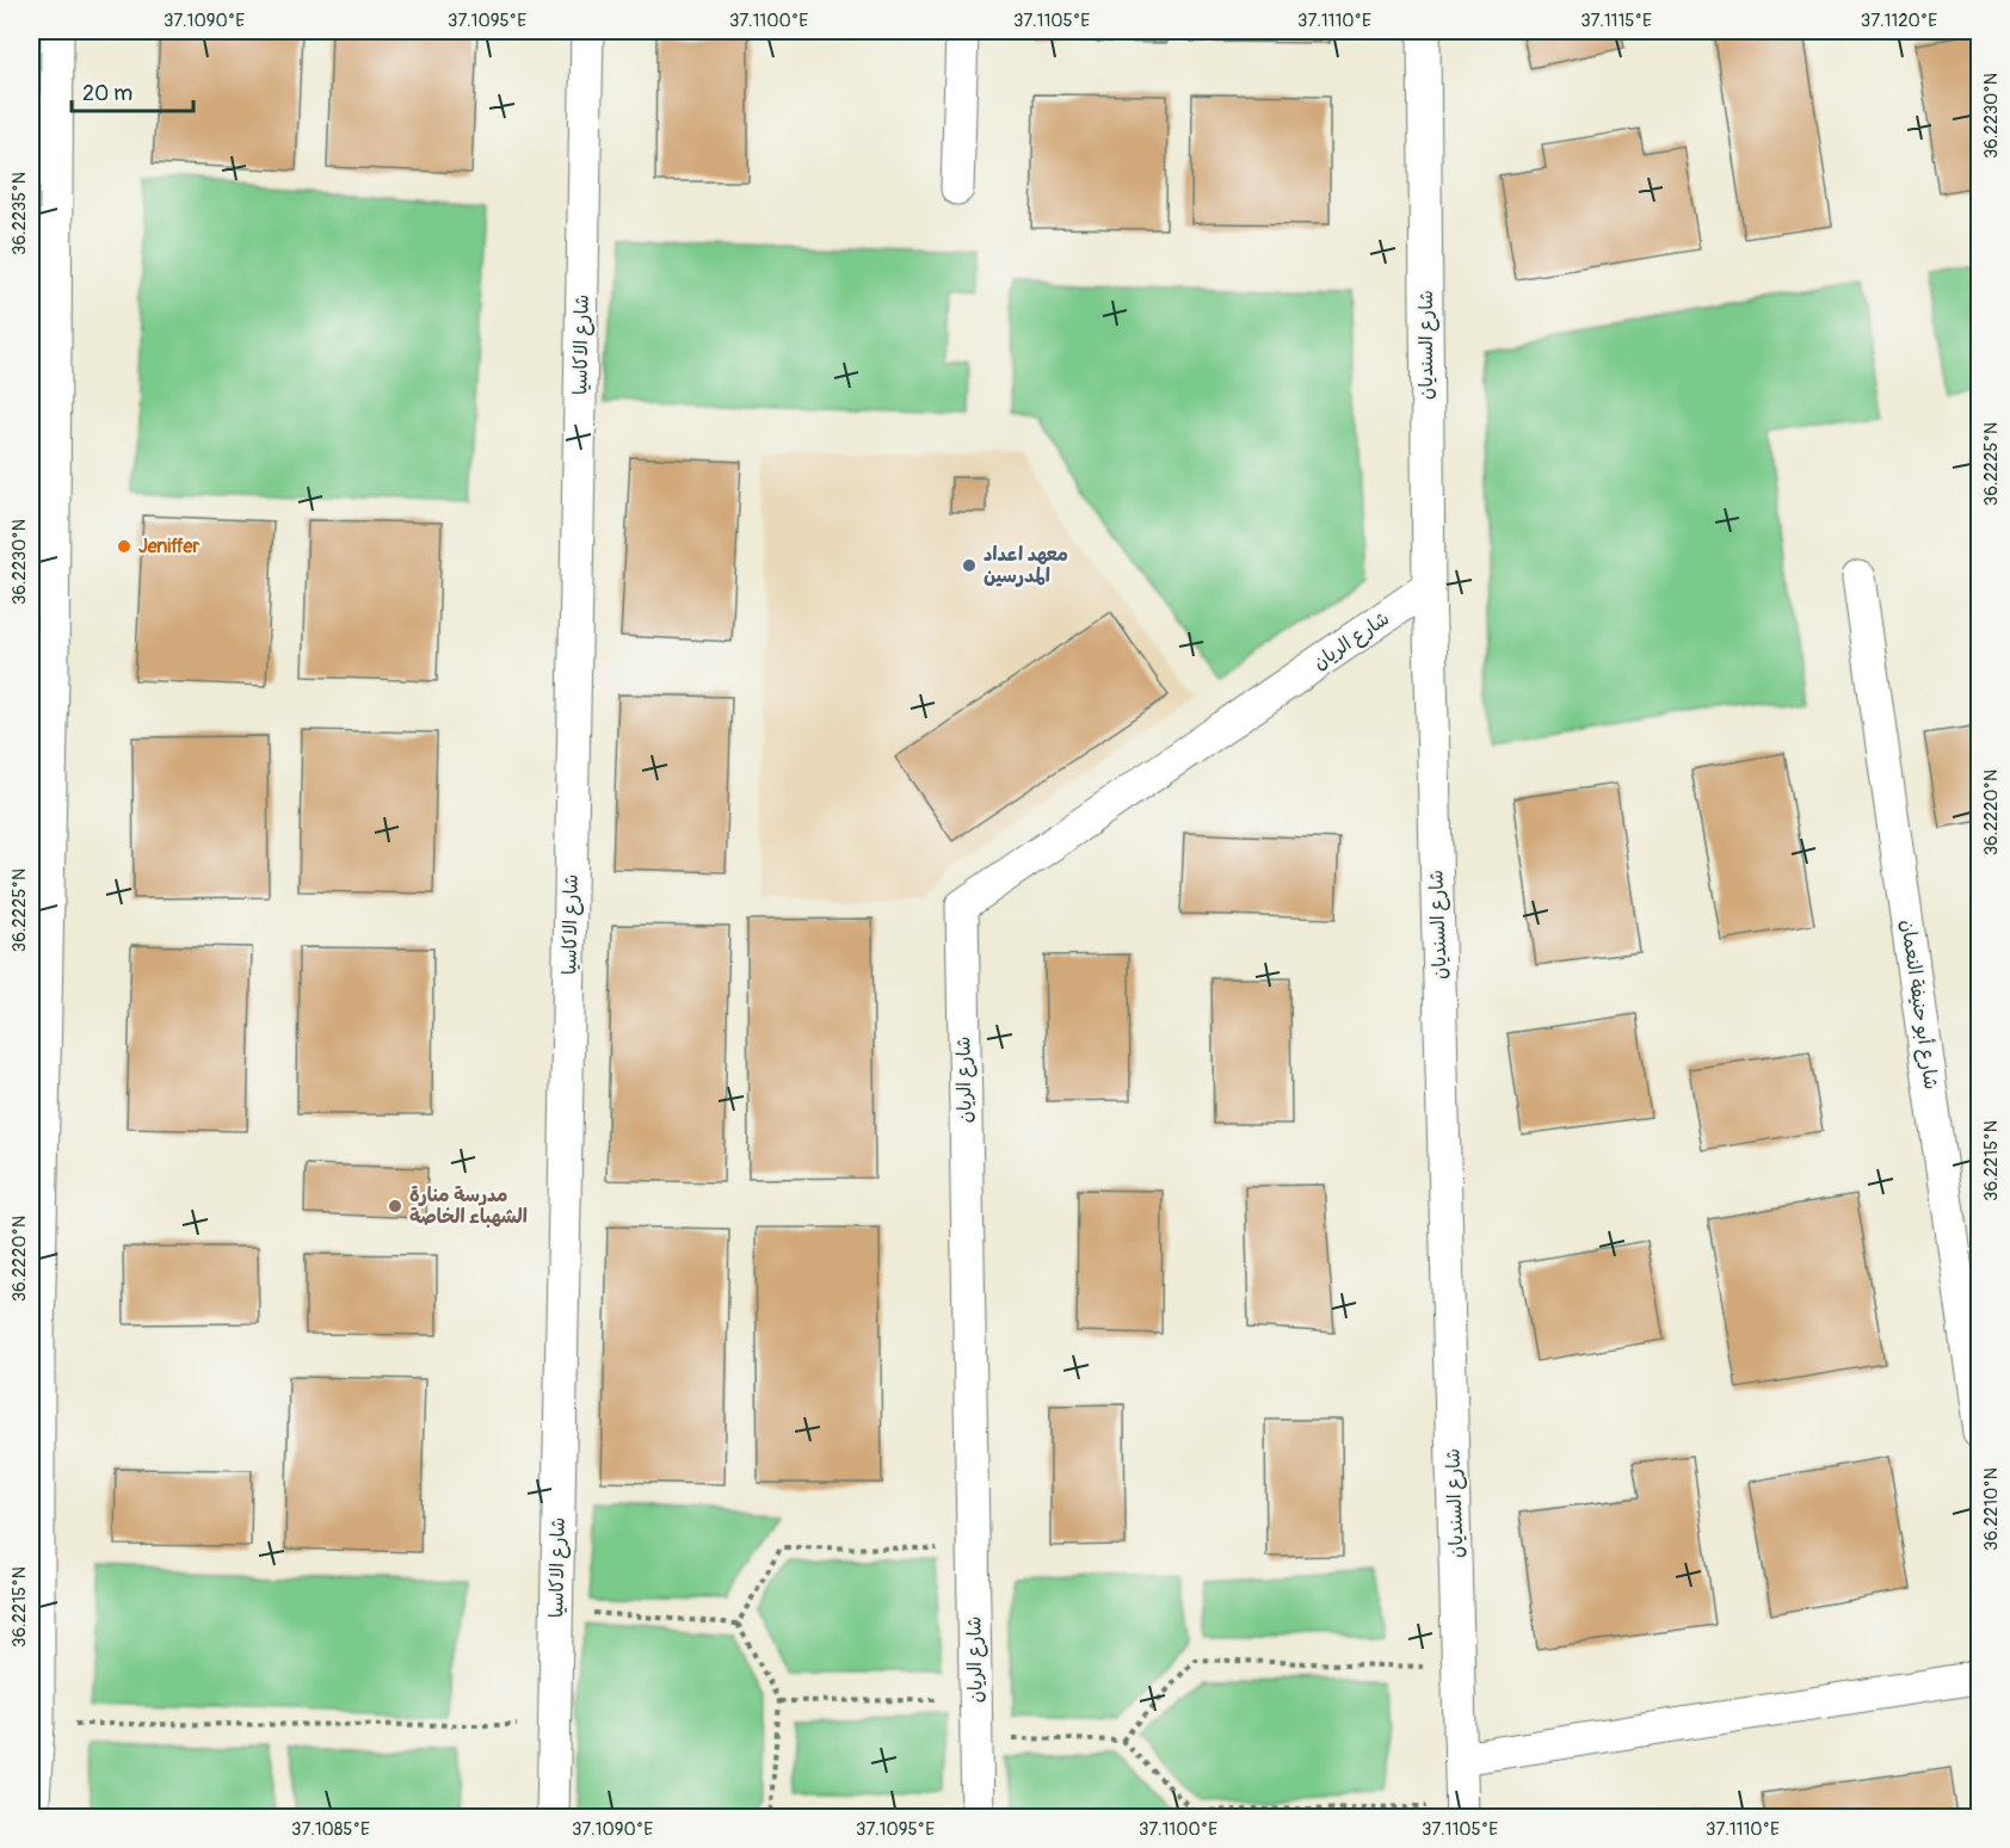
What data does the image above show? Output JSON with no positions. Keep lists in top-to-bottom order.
{
  "streets": {
    "street": [
      "شارع الاكاسيا",
      "شارع السنديان",
      "شارع الريان",
      "شارع أبو حنيفة النعمان"
    ]
  },
  "crossings": [
    ["شارع السنديان", "شارع الريان"]
  ],
  "places": ["Jeniffer", "معهد اعداد المدرسين", "مدرسة منارة الشهباء الخاصة"],
  "scale_bar": "20 m",
  "coordinates": [
    "37.1090°E",
    "37.1095°E",
    "37.1100°E",
    "37.1105°E",
    "37.1110°E",
    "37.1115°E",
    "37.1120°E",
    "36.2230°N",
    "36.2235°N",
    "36.2225°N",
    "36.2220°N",
    "36.2215°N",
    "36.2210°N",
    "37.1085°E"
  ]
}
